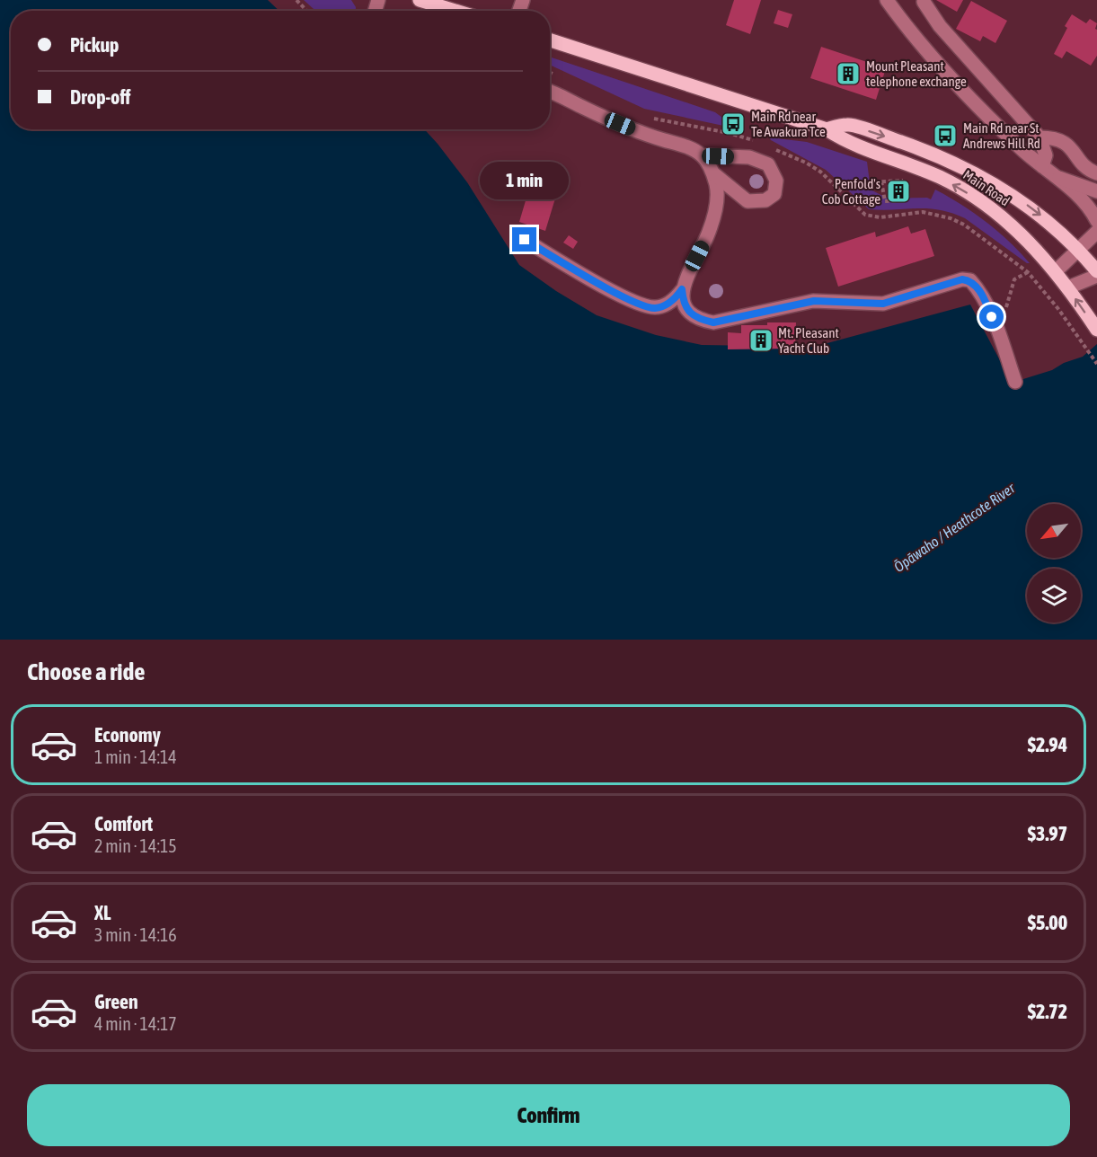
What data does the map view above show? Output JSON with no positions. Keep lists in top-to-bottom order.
{
  "streets": {
    "main road": ["Main Road"]
  },
  "water": ["Ōpāwaho / Heathcote River"],
  "places": {
    "building": ["Mount Pleasant telephone exchange", "Penfold's Cob Cottage", "Mt. Pleasant Yacht Club"],
    "bus stop": ["Main Rd near Te Awakura Tce", "Main Rd near St Andrews Hill Rd"]
  },
  "north": "bottom left",
  "page": {
    "banner": ["Pickup", "Drop-off"],
    "bubble": "1 min",
    "heading": "Choose a ride",
    "list": [
      {
        "name": "Economy",
        "note": "1 min · 14:14",
        "value": "$2.94"
      },
      {
        "name": "Comfort",
        "note": "2 min · 14:15",
        "value": "$3.97"
      },
      {
        "name": "XL",
        "note": "3 min · 14:16",
        "value": "$5.00"
      },
      {
        "name": "Green",
        "note": "4 min · 14:17",
        "value": "$2.72"
      }
    ],
    "buttons": "Confirm"
  }
}
